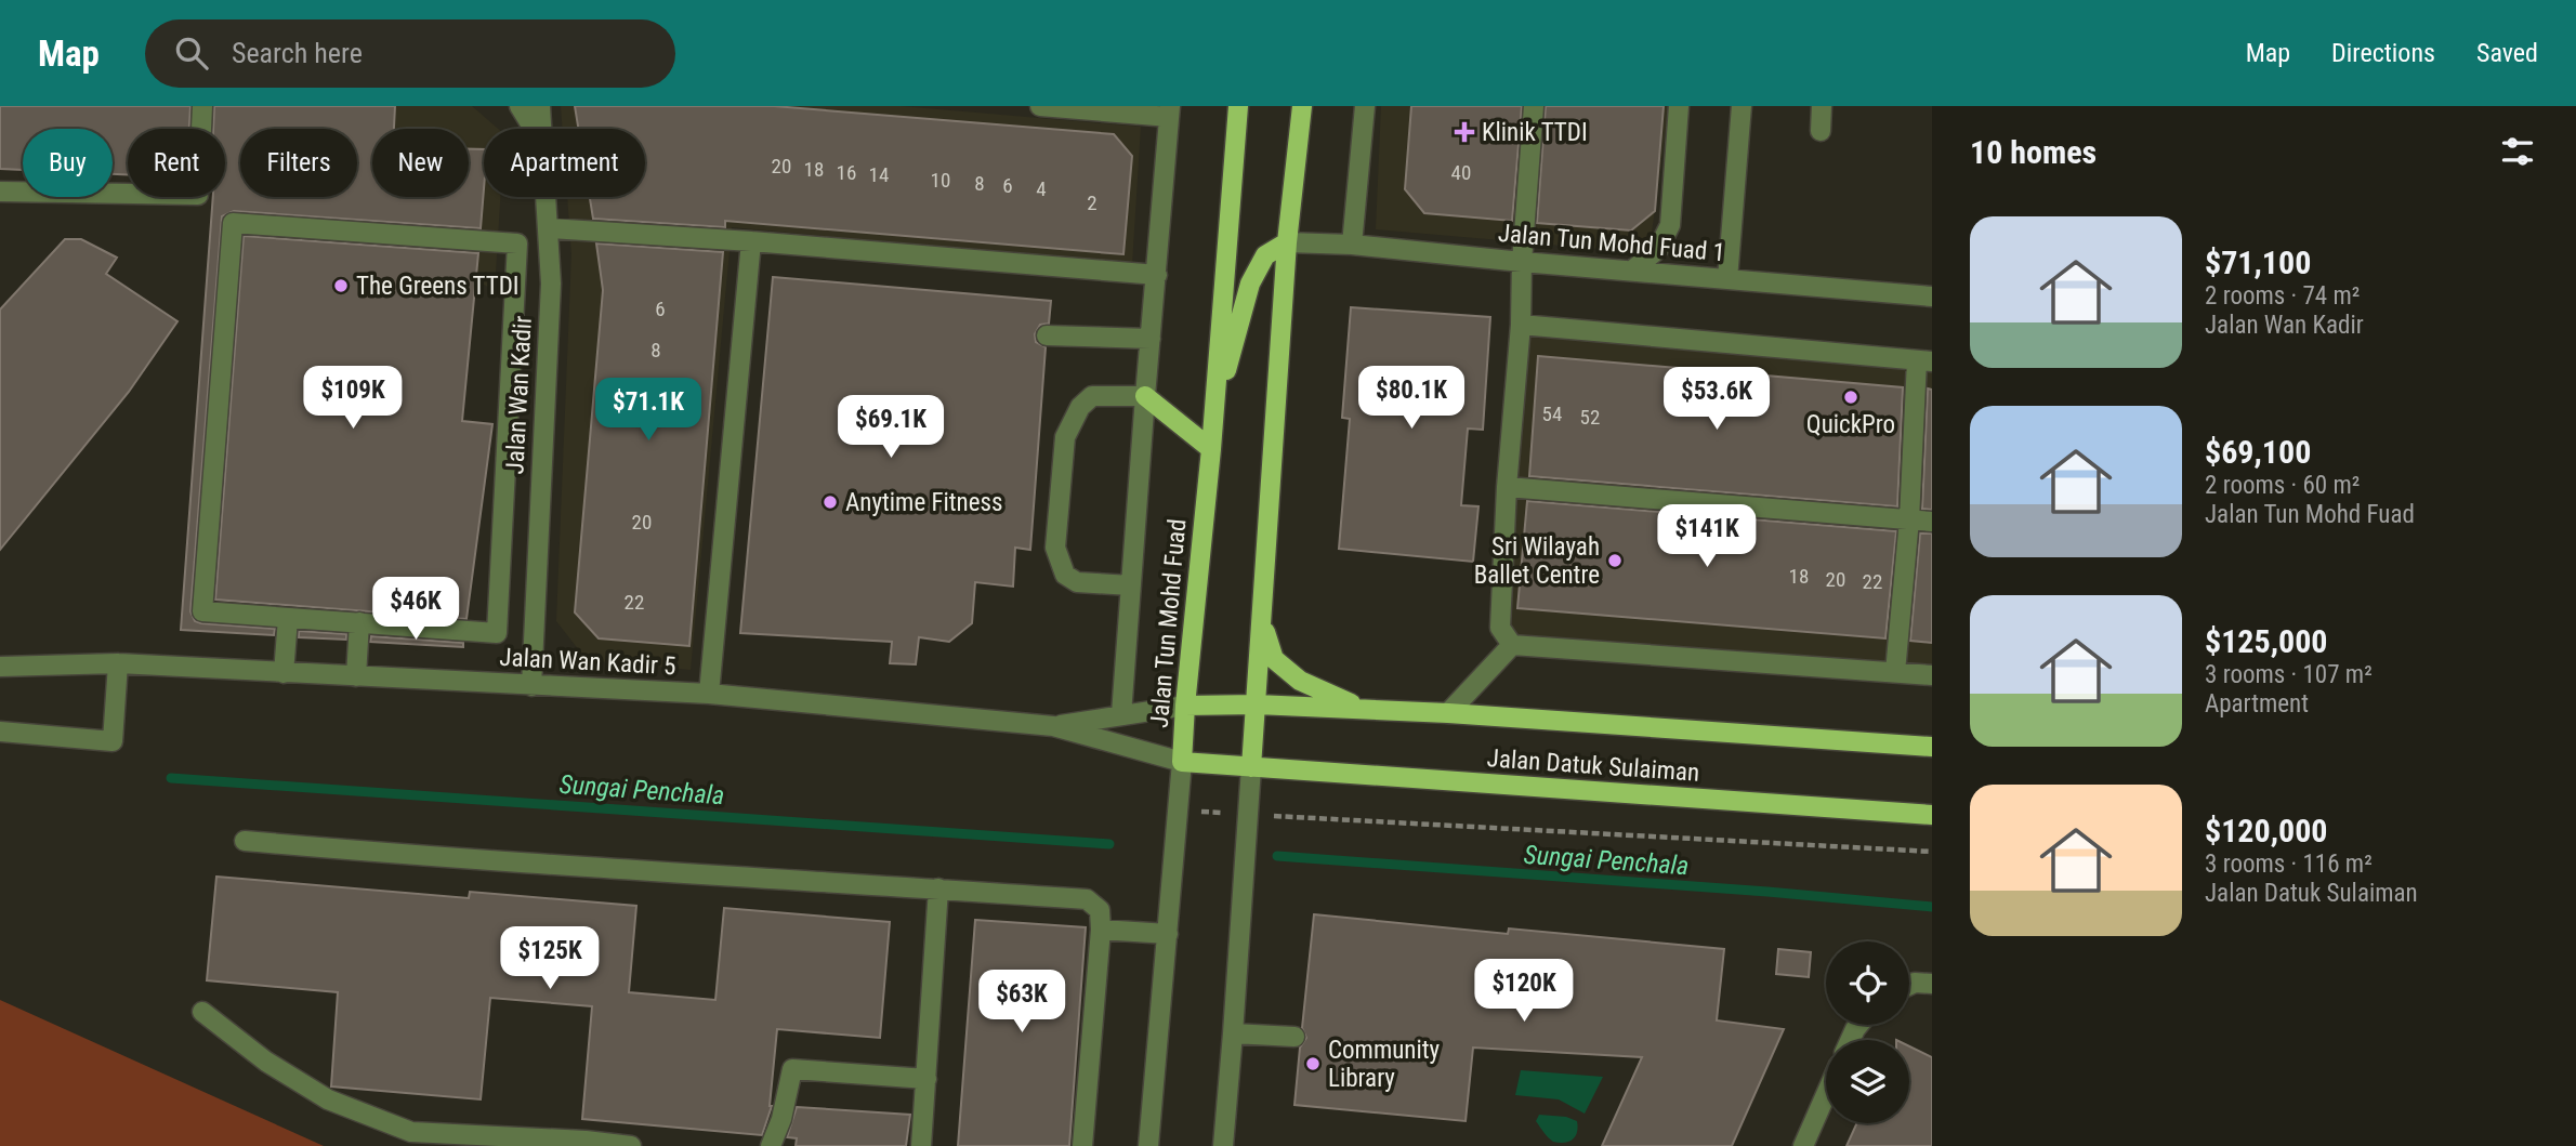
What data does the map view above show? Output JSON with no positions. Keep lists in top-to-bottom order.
{
  "streets": {
    "main road": ["Jalan Tun Mohd Fuad", "Jalan Datuk Sulaiman"],
    "street": ["Jalan Tun Mohd Fuad 1", "Jalan Wan Kadir", "Jalan Wan Kadir 5"]
  },
  "crossings": [
    ["Jalan Wan Kadir", "Jalan Wan Kadir 5"],
    ["Jalan Tun Mohd Fuad", "Jalan Wan Kadir 5"],
    ["Jalan Tun Mohd Fuad", "Jalan Datuk Sulaiman"],
    ["Jalan Wan Kadir 5", "Jalan Datuk Sulaiman"]
  ],
  "water": ["Sungai Penchala"],
  "places": {
    "health": ["Klinik TTDI"],
    "other": [
      "The Greens TTDI",
      "QuickPro",
      "Anytime Fitness",
      "Sri Wilayah Ballet Centre",
      "Community Library"
    ]
  },
  "house_numbers": [
    "20",
    "18",
    "16",
    "40",
    "14",
    "10",
    "8",
    "6",
    "4",
    "2",
    "6",
    "8",
    "54",
    "52",
    "20",
    "18",
    "20",
    "22",
    "22"
  ],
  "page": {
    "header": "Map",
    "search": "Search here",
    "nav": ["Map", "Directions", "Saved"],
    "heading": "10 homes",
    "chip": [
      "Buy",
      "Rent",
      "Filters",
      "New",
      "Apartment"
    ],
    "list": [
      {
        "name": "$71,100",
        "note": "2 rooms · 74 m² · Jalan Wan Kadir"
      },
      {
        "name": "$69,100",
        "note": "2 rooms · 60 m² · Jalan Tun Mohd Fuad"
      },
      {
        "name": "$125,000",
        "note": "3 rooms · 107 m² · Apartment"
      },
      {
        "name": "$120,000",
        "note": "3 rooms · 116 m² · Jalan Datuk Sulaiman"
      }
    ],
    "price": [
      "$109K",
      "$80.1K",
      "$53.6K",
      "$71.1K",
      "$69.1K",
      "$141K",
      "$46K",
      "$125K",
      "$120K",
      "$63K"
    ]
  }
}
